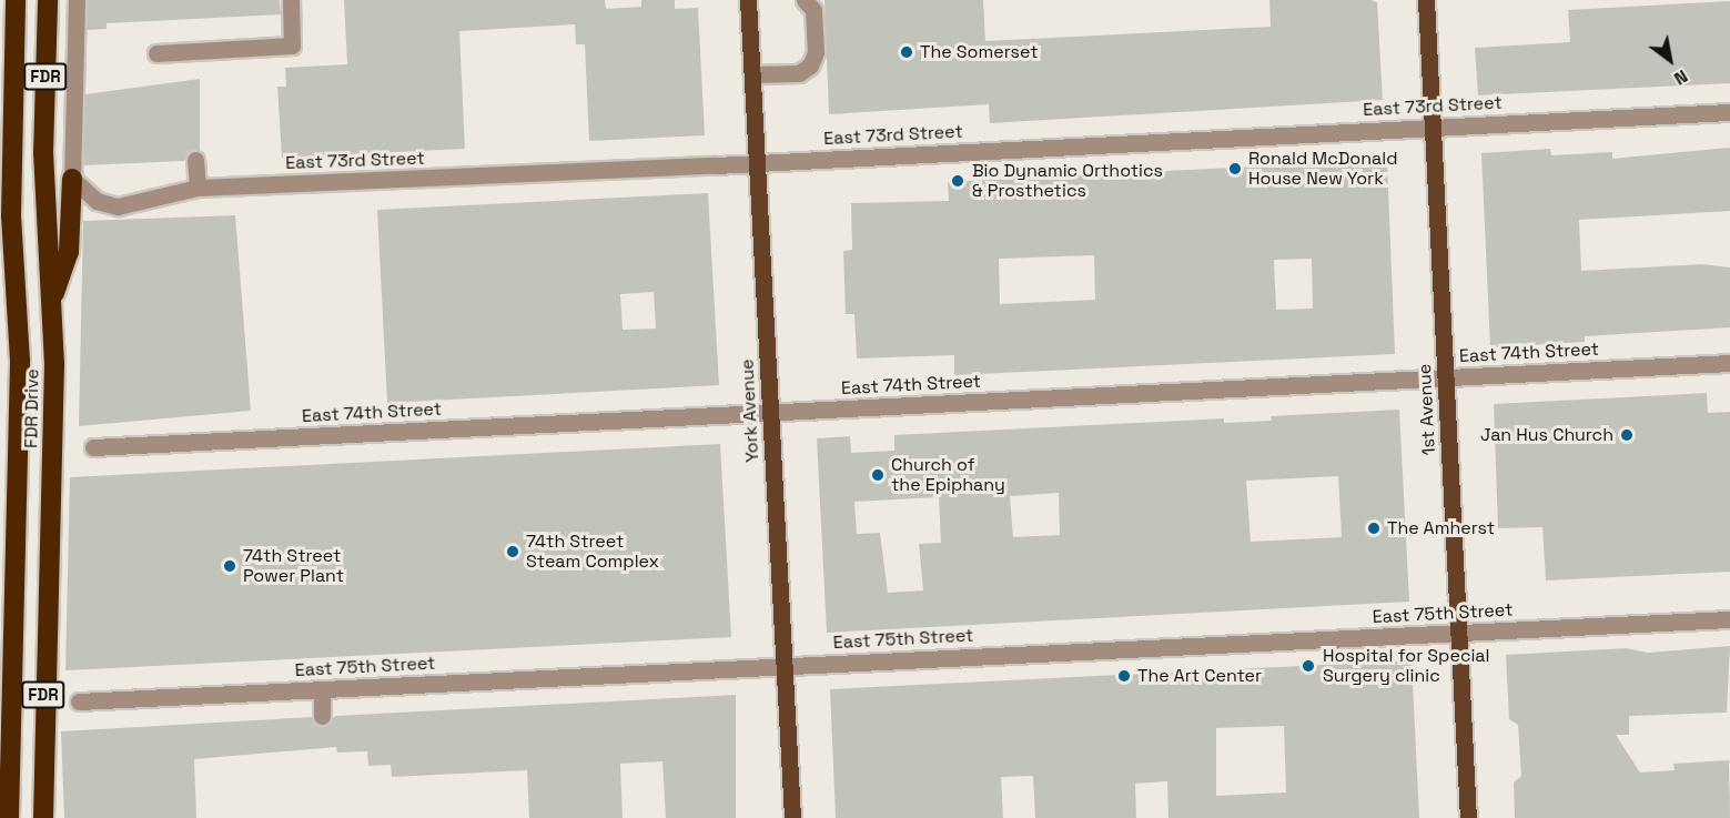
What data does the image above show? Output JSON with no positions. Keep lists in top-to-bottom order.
{
  "streets": {
    "highway": ["FDR", "FDR Drive"],
    "main road": ["1st Avenue", "York Avenue"],
    "street": ["East 73rd Street", "East 74th Street", "East 75th Street"]
  },
  "crossings": [
    ["East 73rd Street", "1st Avenue"],
    ["East 73rd Street", "York Avenue"],
    ["East 74th Street", "1st Avenue"],
    ["East 74th Street", "York Avenue"],
    ["1st Avenue", "East 75th Street"],
    ["York Avenue", "East 75th Street"]
  ],
  "places": [
    "The Somerset",
    "Ronald McDonald House New York",
    "Bio Dynamic Orthotics & Prosthetics",
    "Jan Hus Church",
    "Church of the Epiphany",
    "The Amherst",
    "74th Street Steam Complex",
    "74th Street Power Plant",
    "Hospital for Special Surgery clinic",
    "The Art Center"
  ],
  "north": "bottom right"
}
